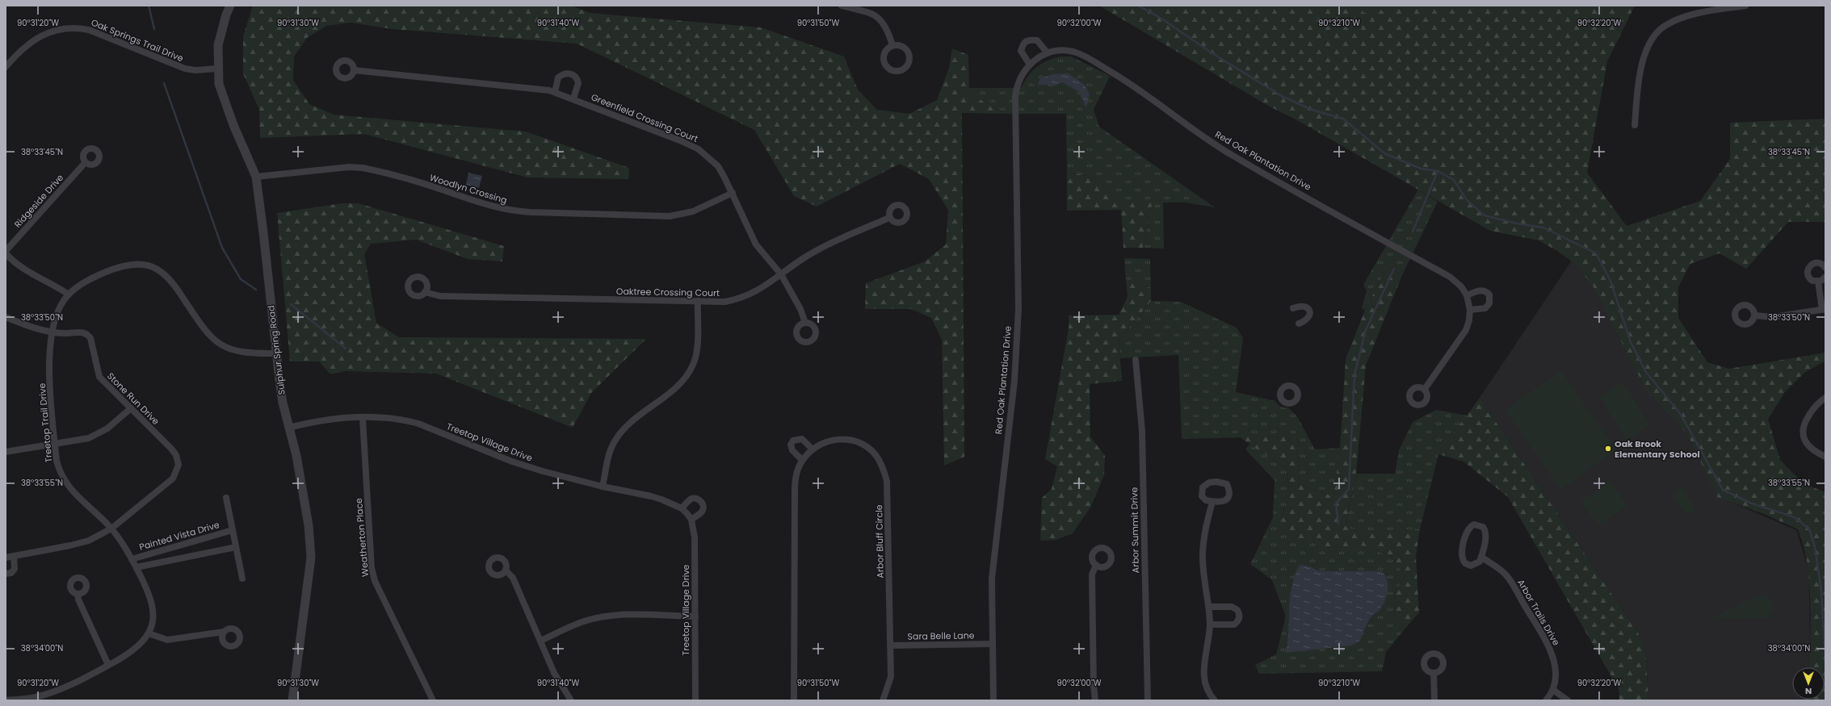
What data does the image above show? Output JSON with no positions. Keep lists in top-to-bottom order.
{
  "streets": {
    "street": [
      "Oak Springs Trail Drive",
      "Greenfield Crossing Court",
      "Red Oak Plantation Drive",
      "Woodlyn Crossing",
      "Ridgeside Drive",
      "Oaktree Crossing Court",
      "Sulphur Spring Road",
      "Stone Run Drive",
      "Treetop Trail Drive",
      "Treetop Village Drive",
      "Arbor Summit Drive",
      "Painted Vista Drive",
      "Weatherton Place",
      "Arbor Bluff Circle",
      "Arbor Trails Drive",
      "Sara Belle Lane"
    ]
  },
  "crossings": [
    ["Oak Springs Trail Drive", "Sulphur Spring Road"],
    ["Greenfield Crossing Court", "Woodlyn Crossing"],
    ["Greenfield Crossing Court", "Oaktree Crossing Court"],
    ["Red Oak Plantation Drive", "Sara Belle Lane"],
    ["Woodlyn Crossing", "Sulphur Spring Road"],
    ["Sulphur Spring Road", "Treetop Trail Drive"],
    ["Sulphur Spring Road", "Treetop Village Drive"],
    ["Stone Run Drive", "Treetop Trail Drive"],
    ["Treetop Trail Drive", "Painted Vista Drive"],
    ["Treetop Village Drive", "Weatherton Place"],
    ["Arbor Bluff Circle", "Sara Belle Lane"]
  ],
  "places": ["Oak Brook Elementary School"],
  "north": "bottom",
  "coordinates": [
    "90°31'20\"W",
    "90°31'30\"W",
    "90°31'40\"W",
    "90°31'50\"W",
    "90°32'00\"W",
    "90°32'10\"W",
    "90°32'20\"W",
    "38°33'45\"N",
    "38°33'50\"N",
    "38°33'55\"N",
    "38°34'00\"N"
  ]
}
